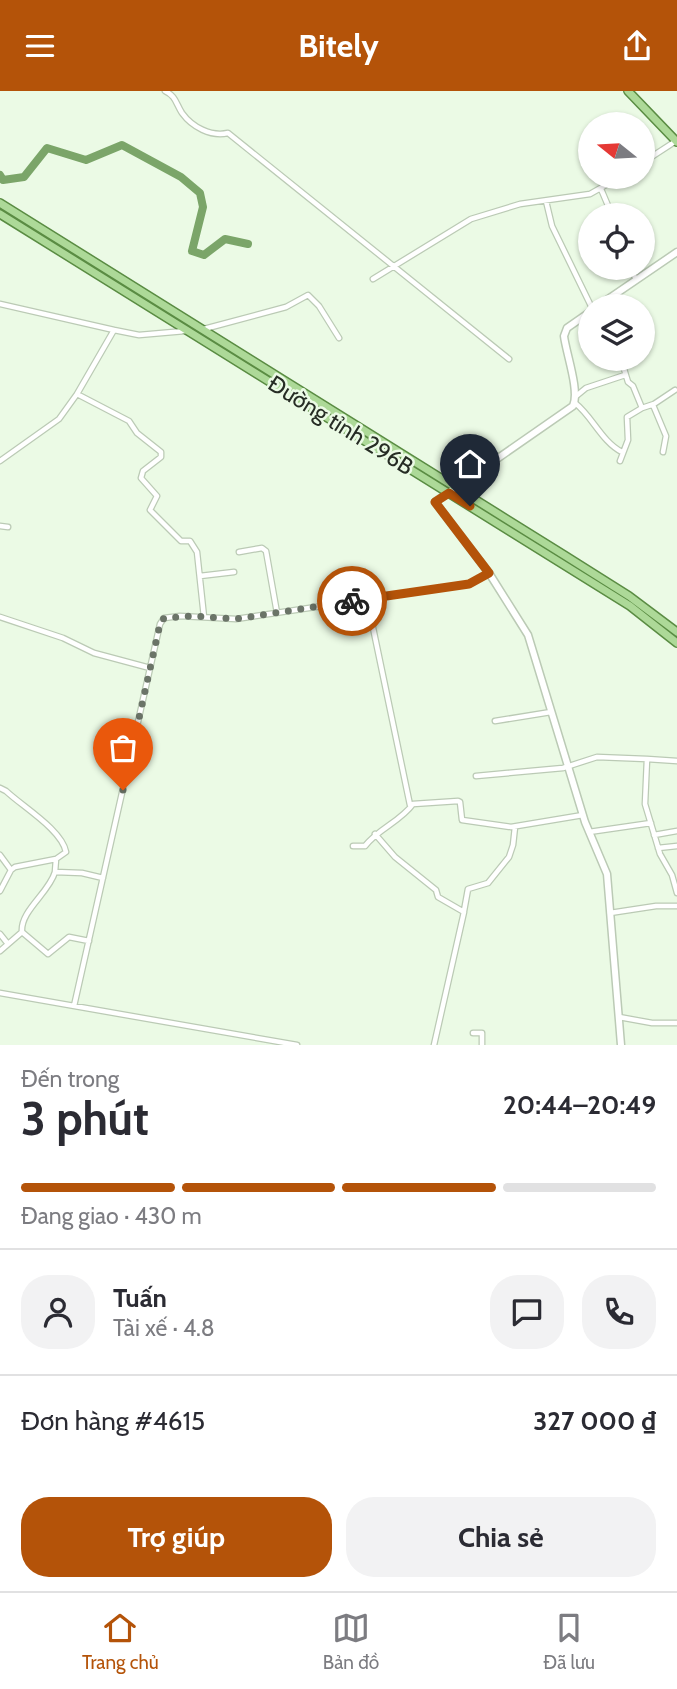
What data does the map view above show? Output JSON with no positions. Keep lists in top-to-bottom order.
{
  "streets": {
    "main road": ["Đường tỉnh 296B"]
  },
  "north": "left",
  "page": {
    "header": "Bitely",
    "heading": ["3 phút", "Đến trong", "20:44–20:49"],
    "panel": [
      "Tuấn",
      "Tài xế · 4.8",
      "Đơn hàng #4615",
      "327 000 ₫"
    ],
    "bar": "Đang giao · 430 m",
    "buttons": ["Trợ giúp", "Chia sẻ"],
    "tabs": ["Trang chủ", "Bản đồ", "Đã lưu"]
  }
}
